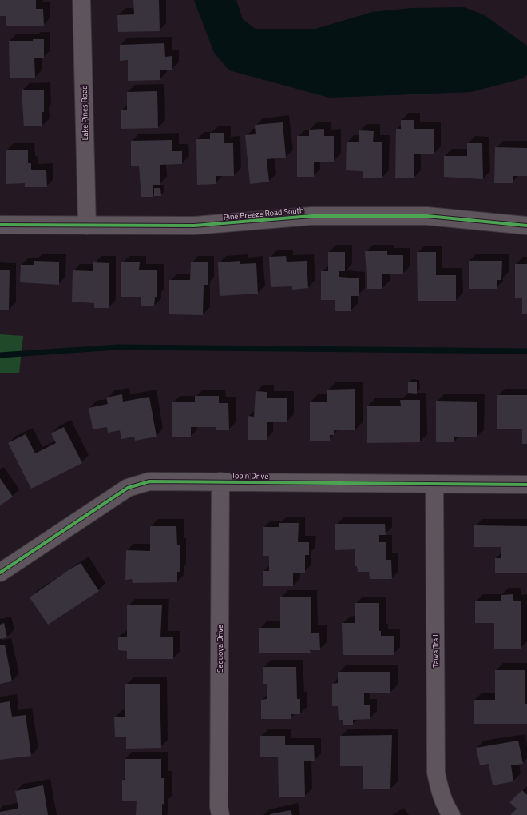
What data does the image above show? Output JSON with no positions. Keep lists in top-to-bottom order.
{
  "streets": {
    "street": [
      "Lake Pines Road",
      "Pine Breeze Road South",
      "Tobin Drive",
      "Sequoya Drive",
      "Tawa Trail"
    ]
  },
  "crossings": [
    ["Lake Pines Road", "Pine Breeze Road South"],
    ["Tobin Drive", "Sequoya Drive"],
    ["Tobin Drive", "Tawa Trail"]
  ]
}
